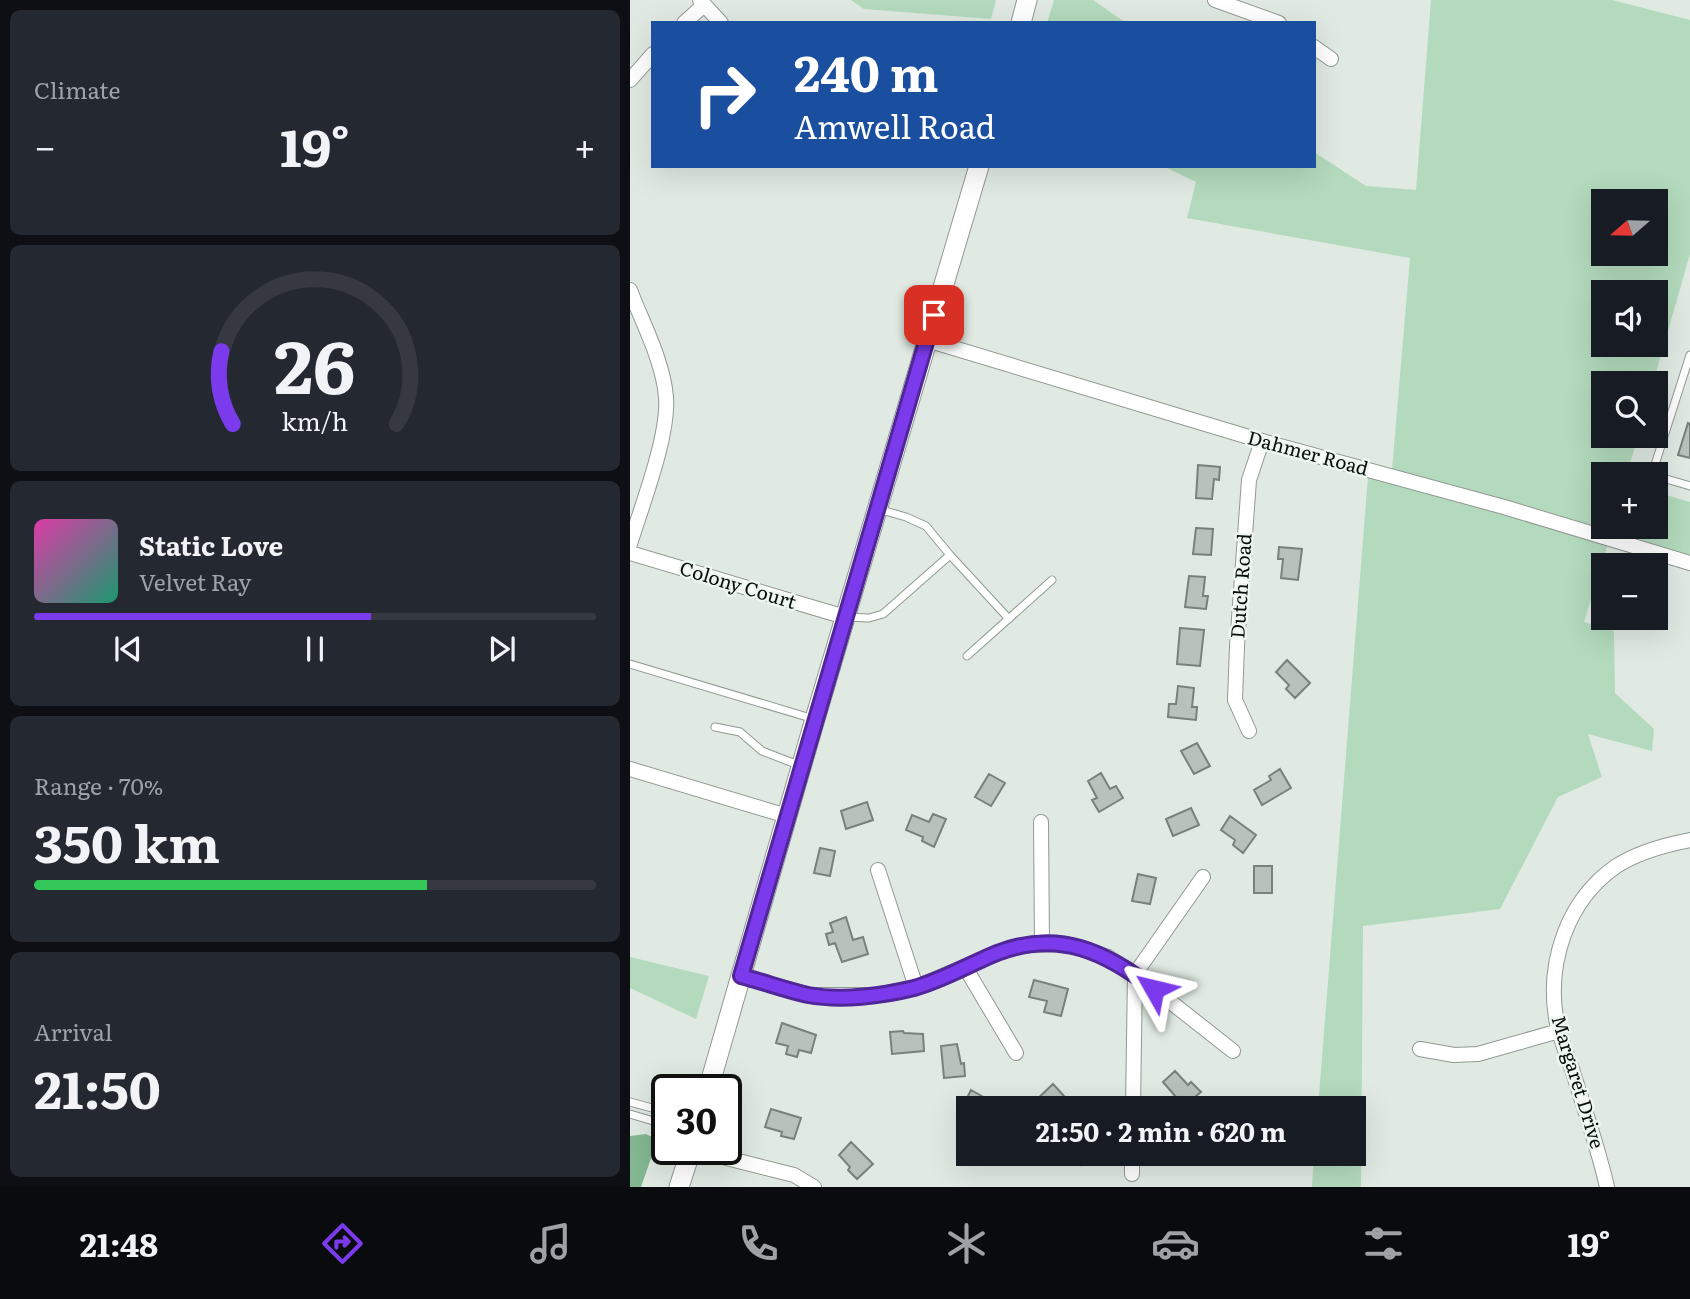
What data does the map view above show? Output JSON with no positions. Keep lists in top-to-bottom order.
{
  "streets": {
    "street": [
      "Dahmer Road",
      "Colony Court",
      "Dutch Road",
      "Margaret Drive"
    ]
  },
  "crossings": [
    ["Dahmer Road", "Dutch Road"]
  ],
  "north": "left",
  "page": {
    "tile": [
      "Climate",
      ["Range · 70%", "350 km"],
      ["Arrival", "21:50"]
    ],
    "turn": ["240 m", "Amwell Road"],
    "heat": ["−", "19°", "+"],
    "map_buttons": ["+", "−"],
    "song": ["Static Love", "Velvet Ray"],
    "limit": "30",
    "trip": "21:50 · 2 min · 620 m",
    "tabs": ["21:48", "19°"],
    "gauge": ["26", "km/h"]
  }
}
